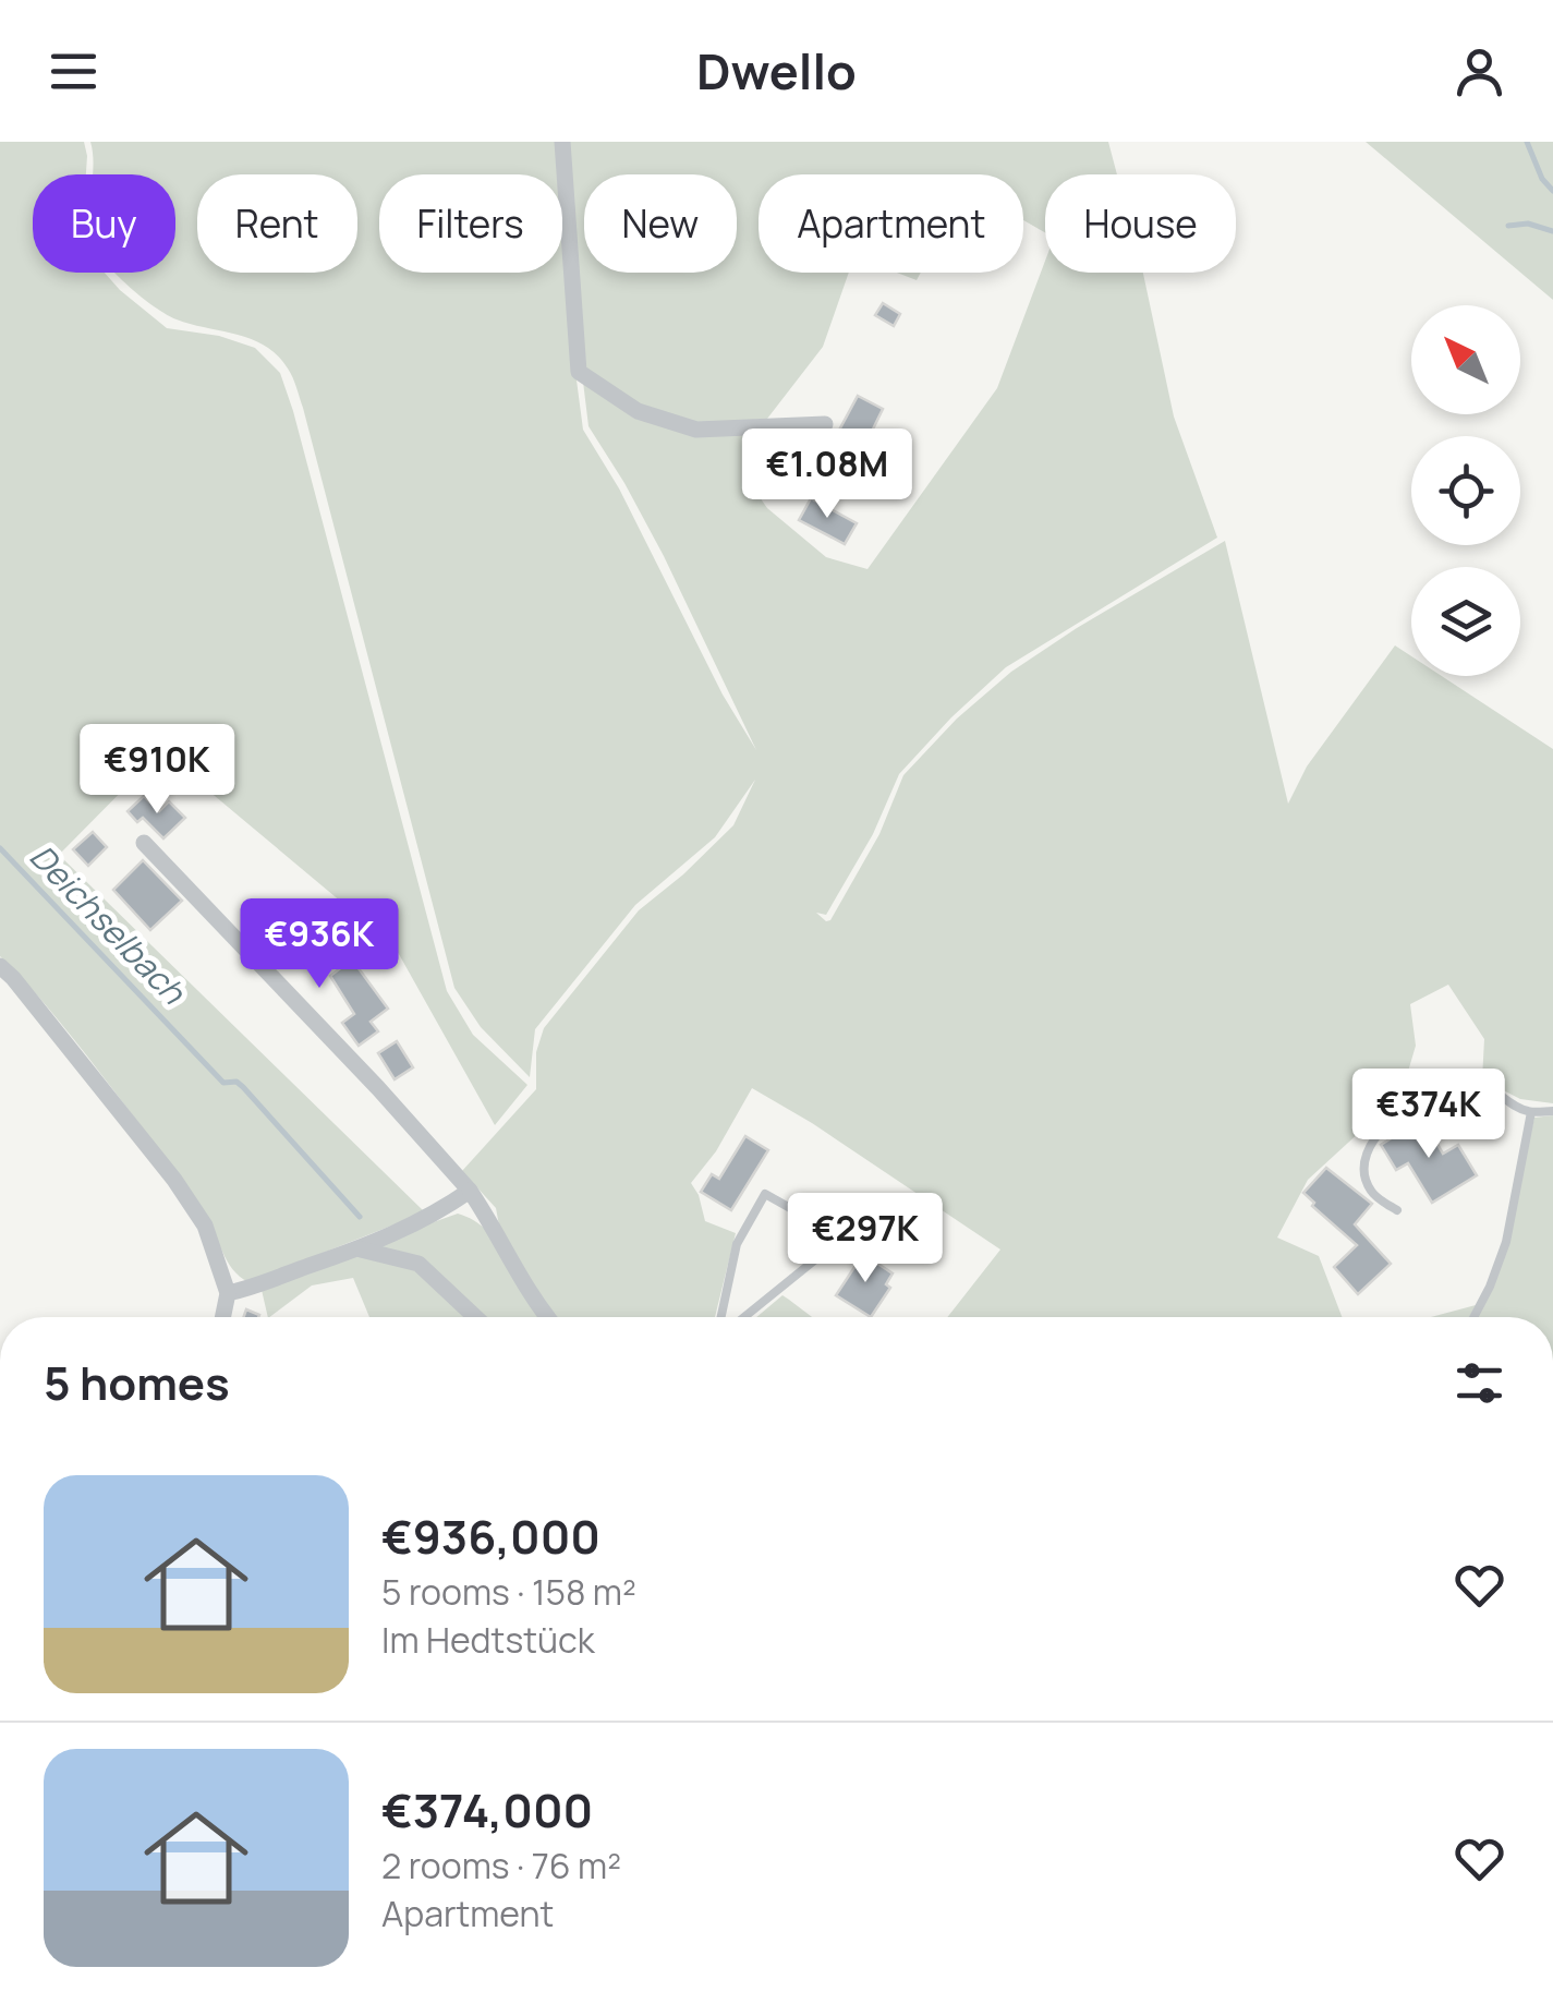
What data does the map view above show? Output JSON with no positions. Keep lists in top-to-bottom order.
{
  "water": ["Deichselbach"],
  "north": "top left",
  "page": {
    "header": "Dwello",
    "chip": [
      "Buy",
      "Rent",
      "Filters",
      "New",
      "Apartment",
      "House"
    ],
    "price": [
      "€1.08M",
      "€910K",
      "€936K",
      "€374K",
      "€297K"
    ],
    "heading": "5 homes",
    "list": [
      {
        "name": "€936,000",
        "note": "5 rooms · 158 m² · Im Hedtstück"
      },
      {
        "name": "€374,000",
        "note": "2 rooms · 76 m² · Apartment"
      }
    ]
  }
}
